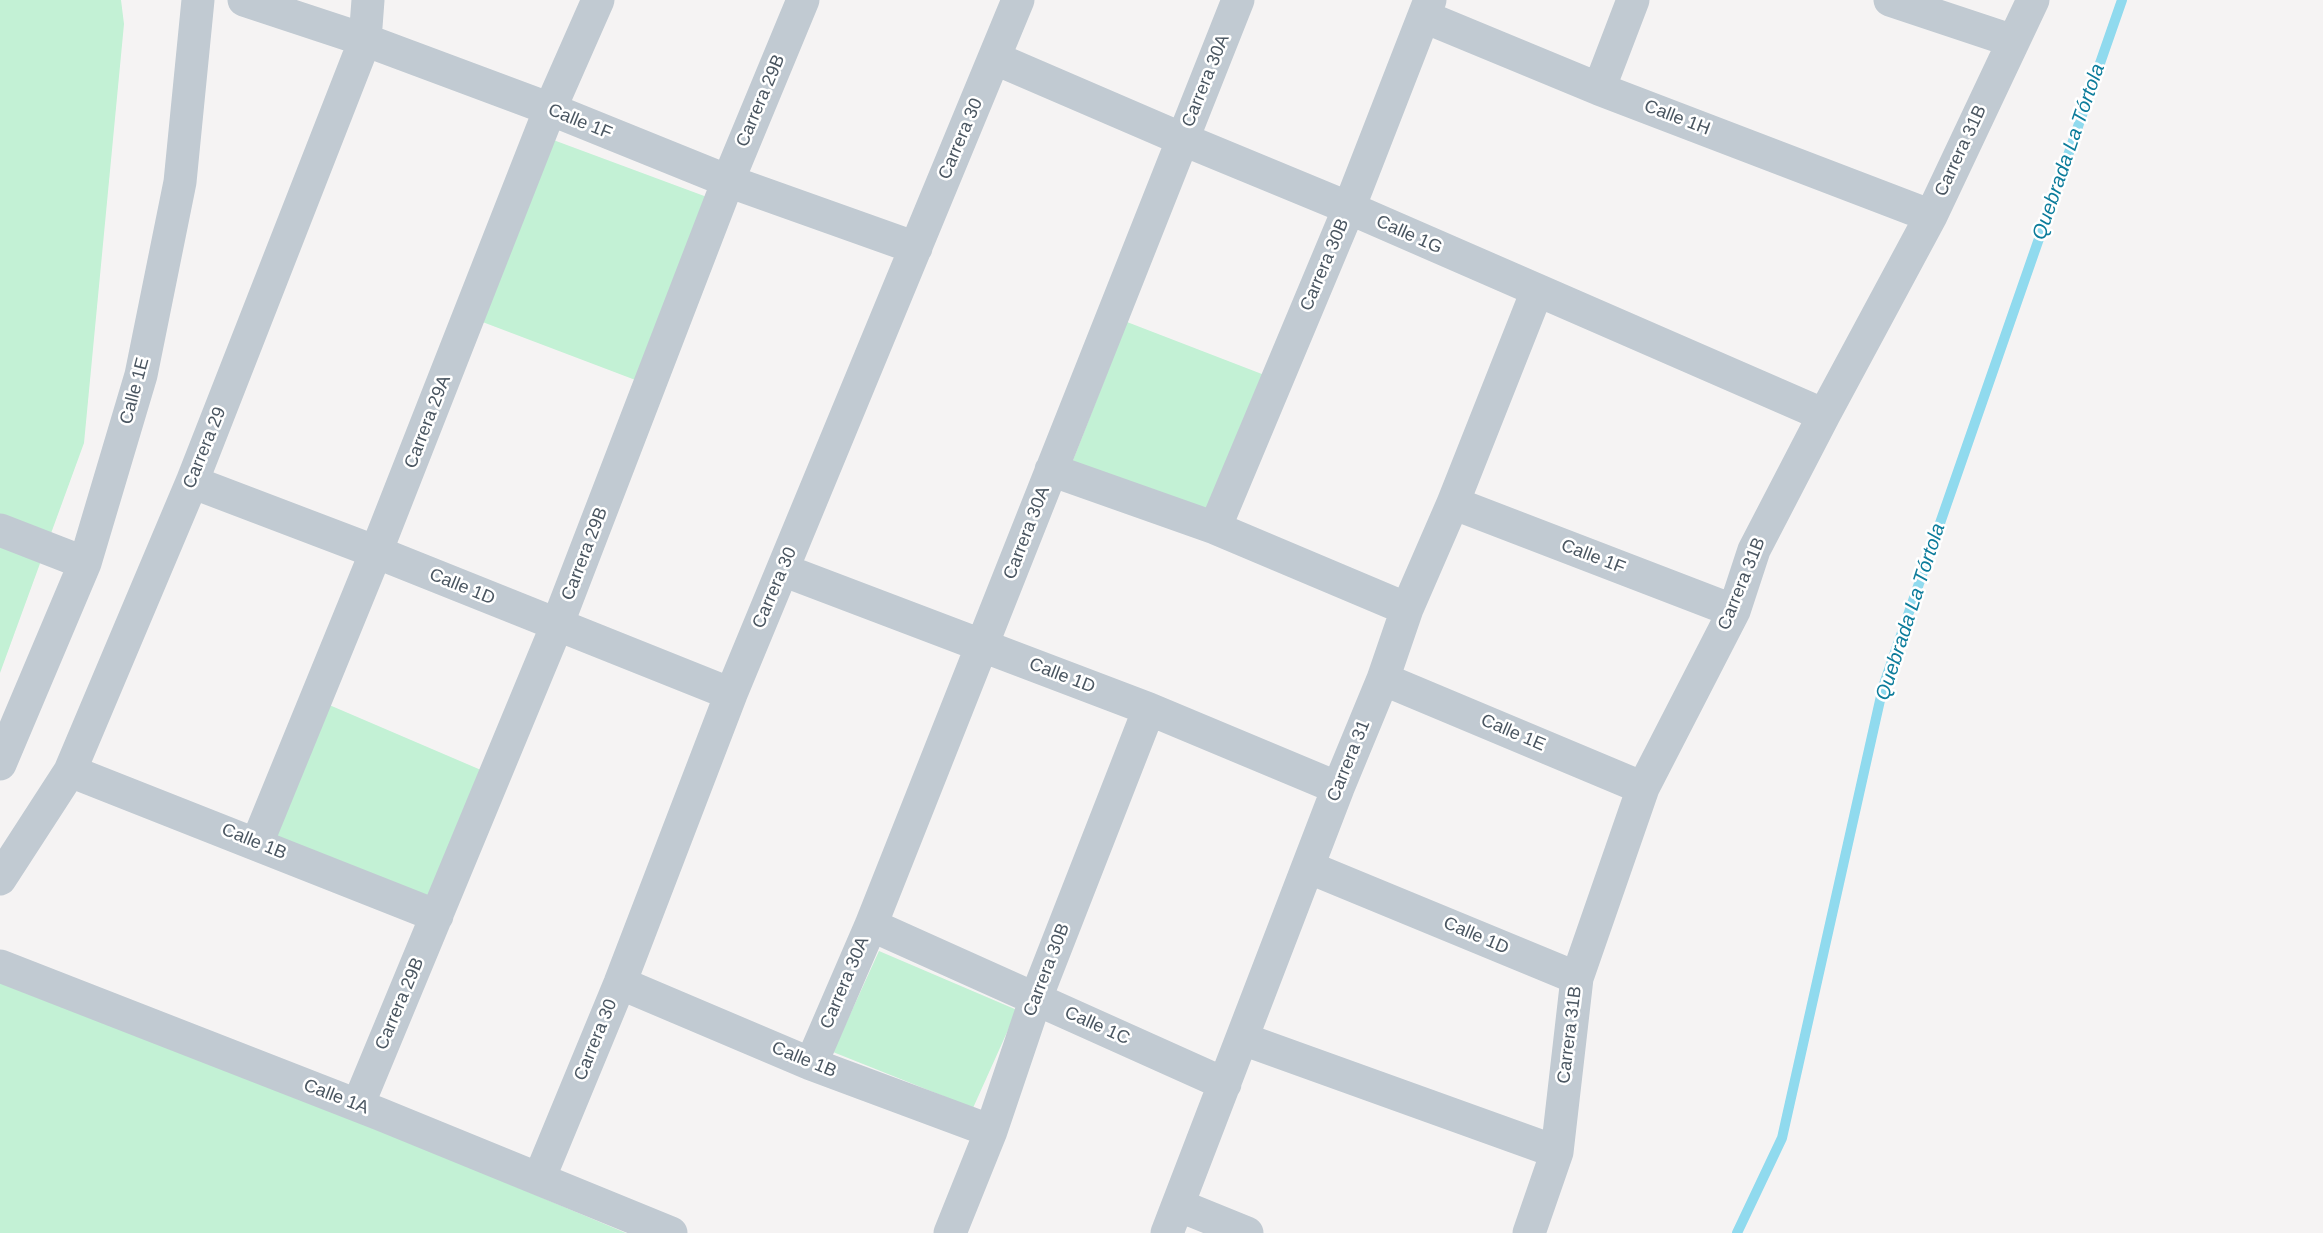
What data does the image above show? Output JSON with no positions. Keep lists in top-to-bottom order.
{
  "streets": {
    "street": [
      "Carrera 30A",
      "Carrera 29B",
      "Calle 1H",
      "Calle 1F",
      "Carrera 30",
      "Carrera 31B",
      "Calle 1G",
      "Carrera 30B",
      "Calle 1E",
      "Carrera 29A",
      "Carrera 29",
      "Calle 1D",
      "Carrera 31",
      "Calle 1B",
      "Calle 1C",
      "Calle 1A"
    ]
  },
  "crossings": [
    ["Carrera 30A", "Calle 1G"],
    ["Carrera 30A", "Calle 1D"],
    ["Carrera 30A", "Calle 1B"],
    ["Carrera 30A", "Calle 1C"],
    ["Carrera 29B", "Calle 1F"],
    ["Carrera 29B", "Calle 1D"],
    ["Carrera 29B", "Calle 1B"],
    ["Carrera 29B", "Calle 1A"],
    ["Calle 1H", "Carrera 31B"],
    ["Calle 1H", "Carrera 30B"],
    ["Calle 1F", "Carrera 30"],
    ["Calle 1F", "Carrera 31B"],
    ["Calle 1F", "Carrera 29A"],
    ["Calle 1F", "Carrera 29"],
    ["Calle 1F", "Carrera 31"],
    ["Carrera 30", "Calle 1G"],
    ["Carrera 30", "Calle 1D"],
    ["Carrera 30", "Calle 1B"],
    ["Carrera 30", "Calle 1A"],
    ["Carrera 31B", "Calle 1G"],
    ["Carrera 31B", "Calle 1E"],
    ["Carrera 31B", "Calle 1D"],
    ["Calle 1G", "Carrera 30B"],
    ["Calle 1G", "Carrera 31"],
    ["Carrera 30B", "Calle 1D"],
    ["Carrera 30B", "Calle 1B"],
    ["Carrera 30B", "Calle 1C"],
    ["Calle 1E", "Carrera 31"],
    ["Carrera 29A", "Calle 1D"],
    ["Carrera 29A", "Calle 1B"],
    ["Carrera 29", "Calle 1D"],
    ["Carrera 29", "Calle 1B"],
    ["Calle 1D", "Carrera 31"],
    ["Carrera 31", "Calle 1C"]
  ],
  "water": ["Quebrada La Tórtola"]
}
